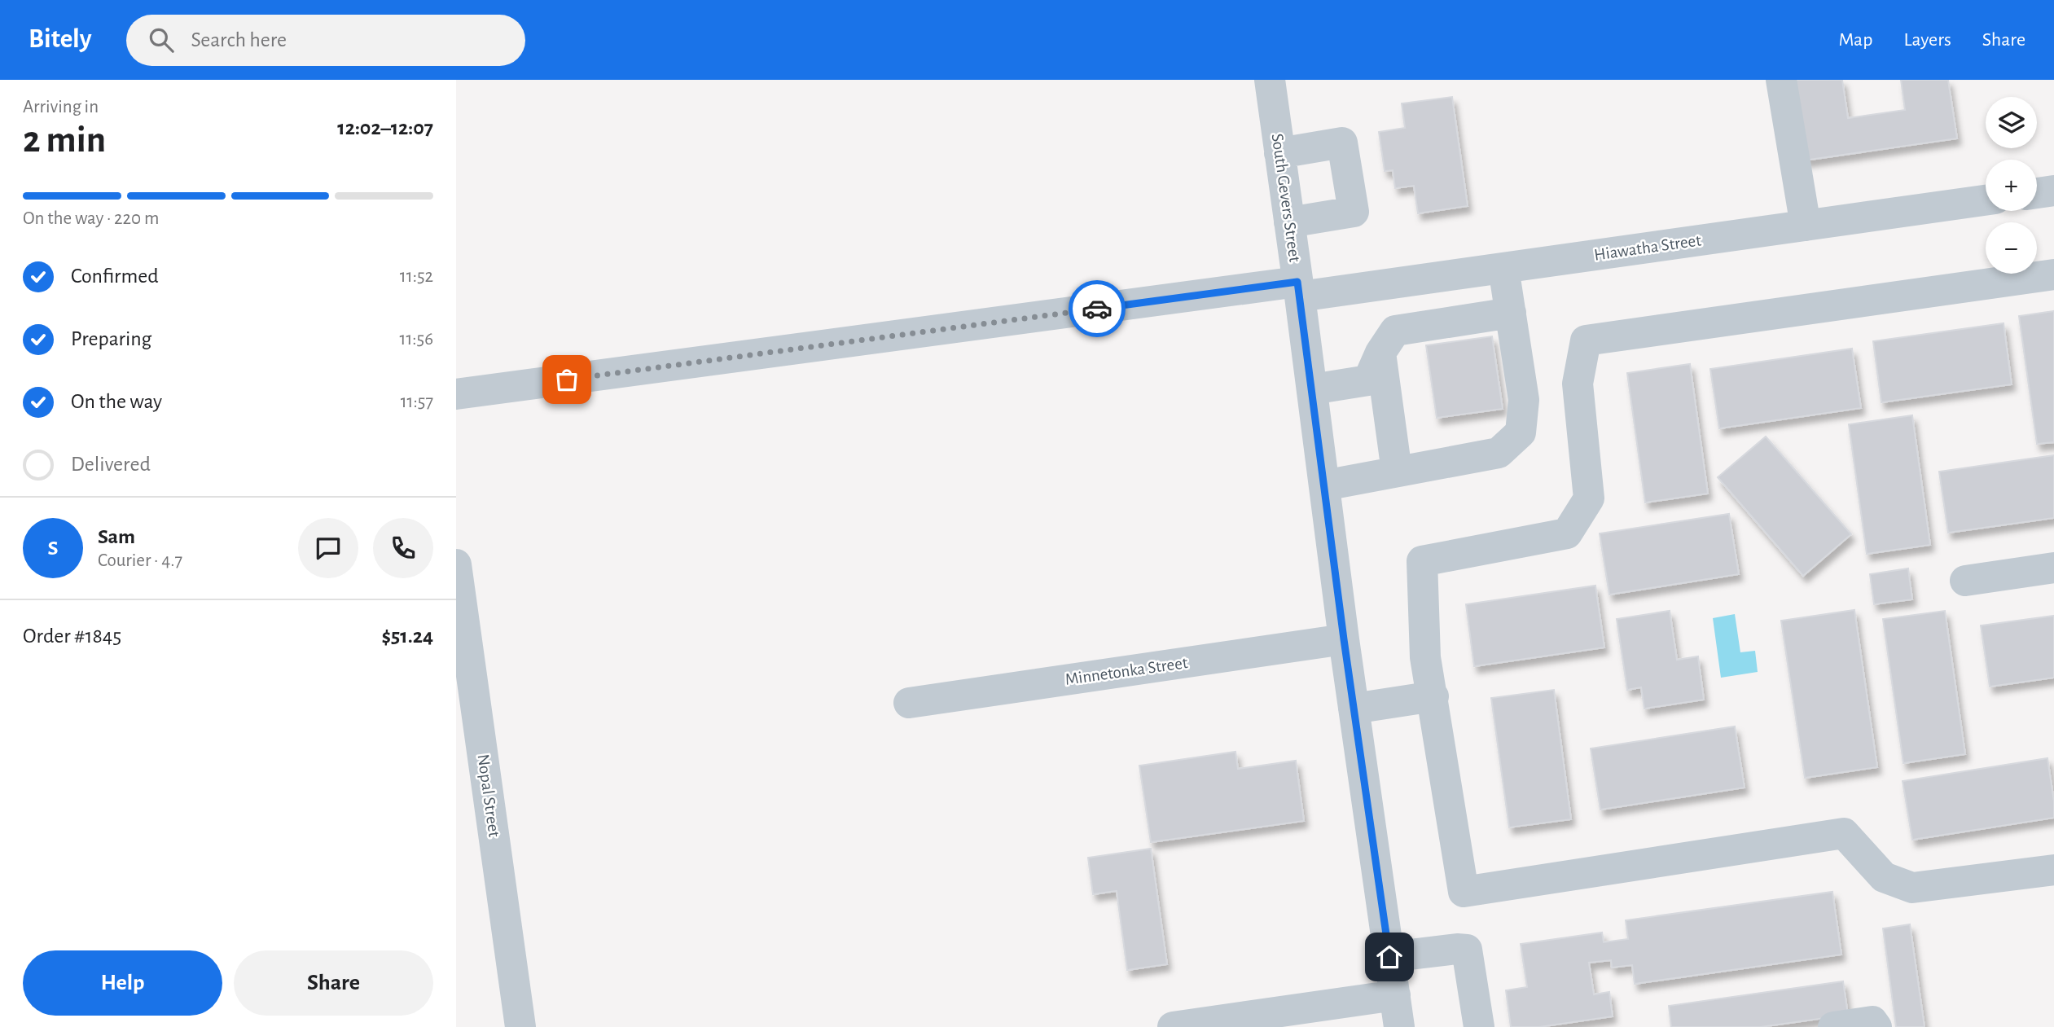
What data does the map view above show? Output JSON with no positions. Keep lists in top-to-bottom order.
{
  "streets": {
    "street": [
      "South Gevers Street",
      "Hiawatha Street",
      "Minnetonka Street",
      "Nopal Street"
    ]
  },
  "crossings": [
    ["South Gevers Street", "Hiawatha Street"],
    ["South Gevers Street", "Minnetonka Street"]
  ],
  "page": {
    "header": "Bitely",
    "search": "Search here",
    "nav": ["Map", "Layers", "Share"],
    "heading": ["2 min", "Arriving in", "12:02–12:07"],
    "panel": [
      "Sam",
      "Courier · 4.7",
      "Order #1845",
      "$51.24"
    ],
    "map_buttons": ["+", "−"],
    "bar": "On the way · 220 m",
    "list": [
      ["Confirmed", "11:52"],
      ["Preparing", "11:56"],
      ["On the way", "11:57"],
      "Delivered"
    ],
    "round": "S",
    "buttons": ["Help", "Share"]
  }
}
